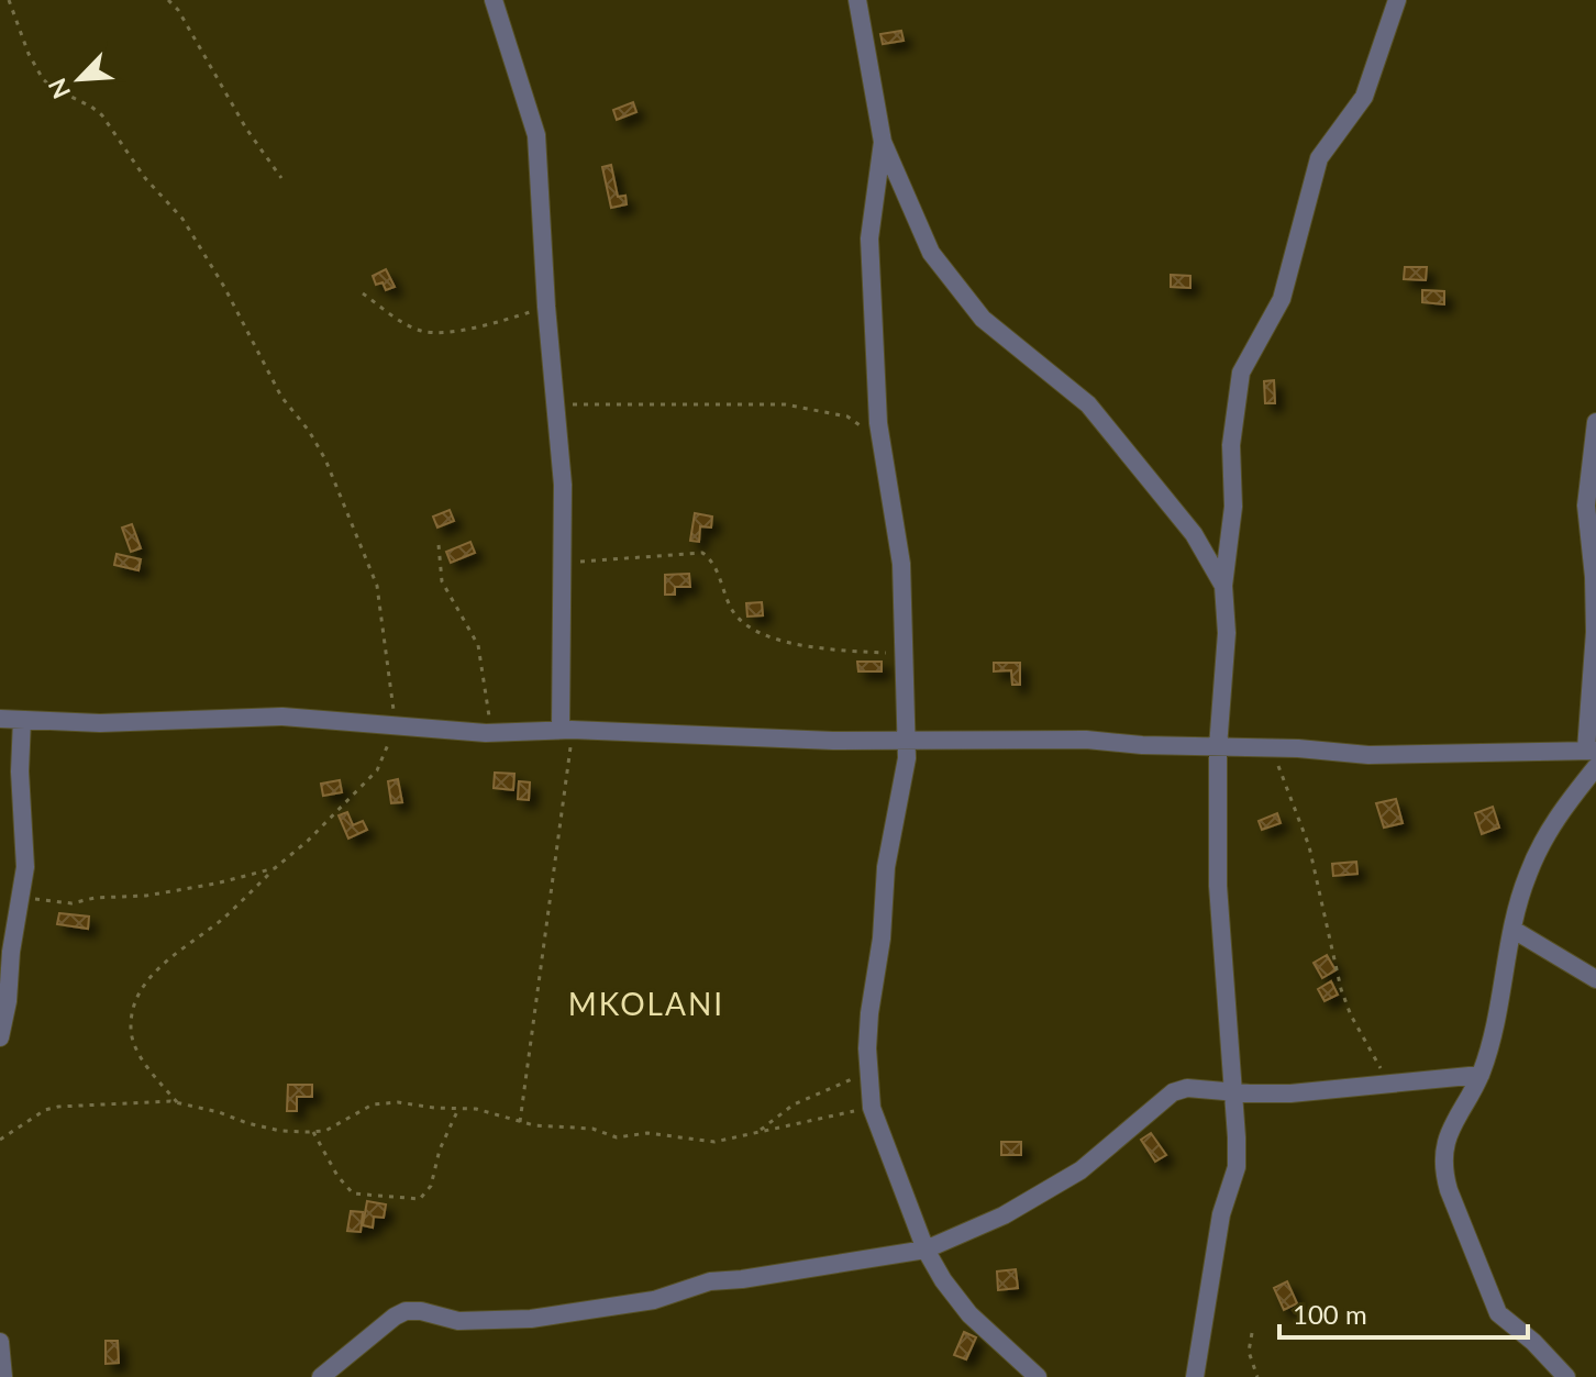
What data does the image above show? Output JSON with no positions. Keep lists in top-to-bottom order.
{
  "districts": ["MKOLANI"],
  "scale_bar": "100 m",
  "north": "bottom left"
}
